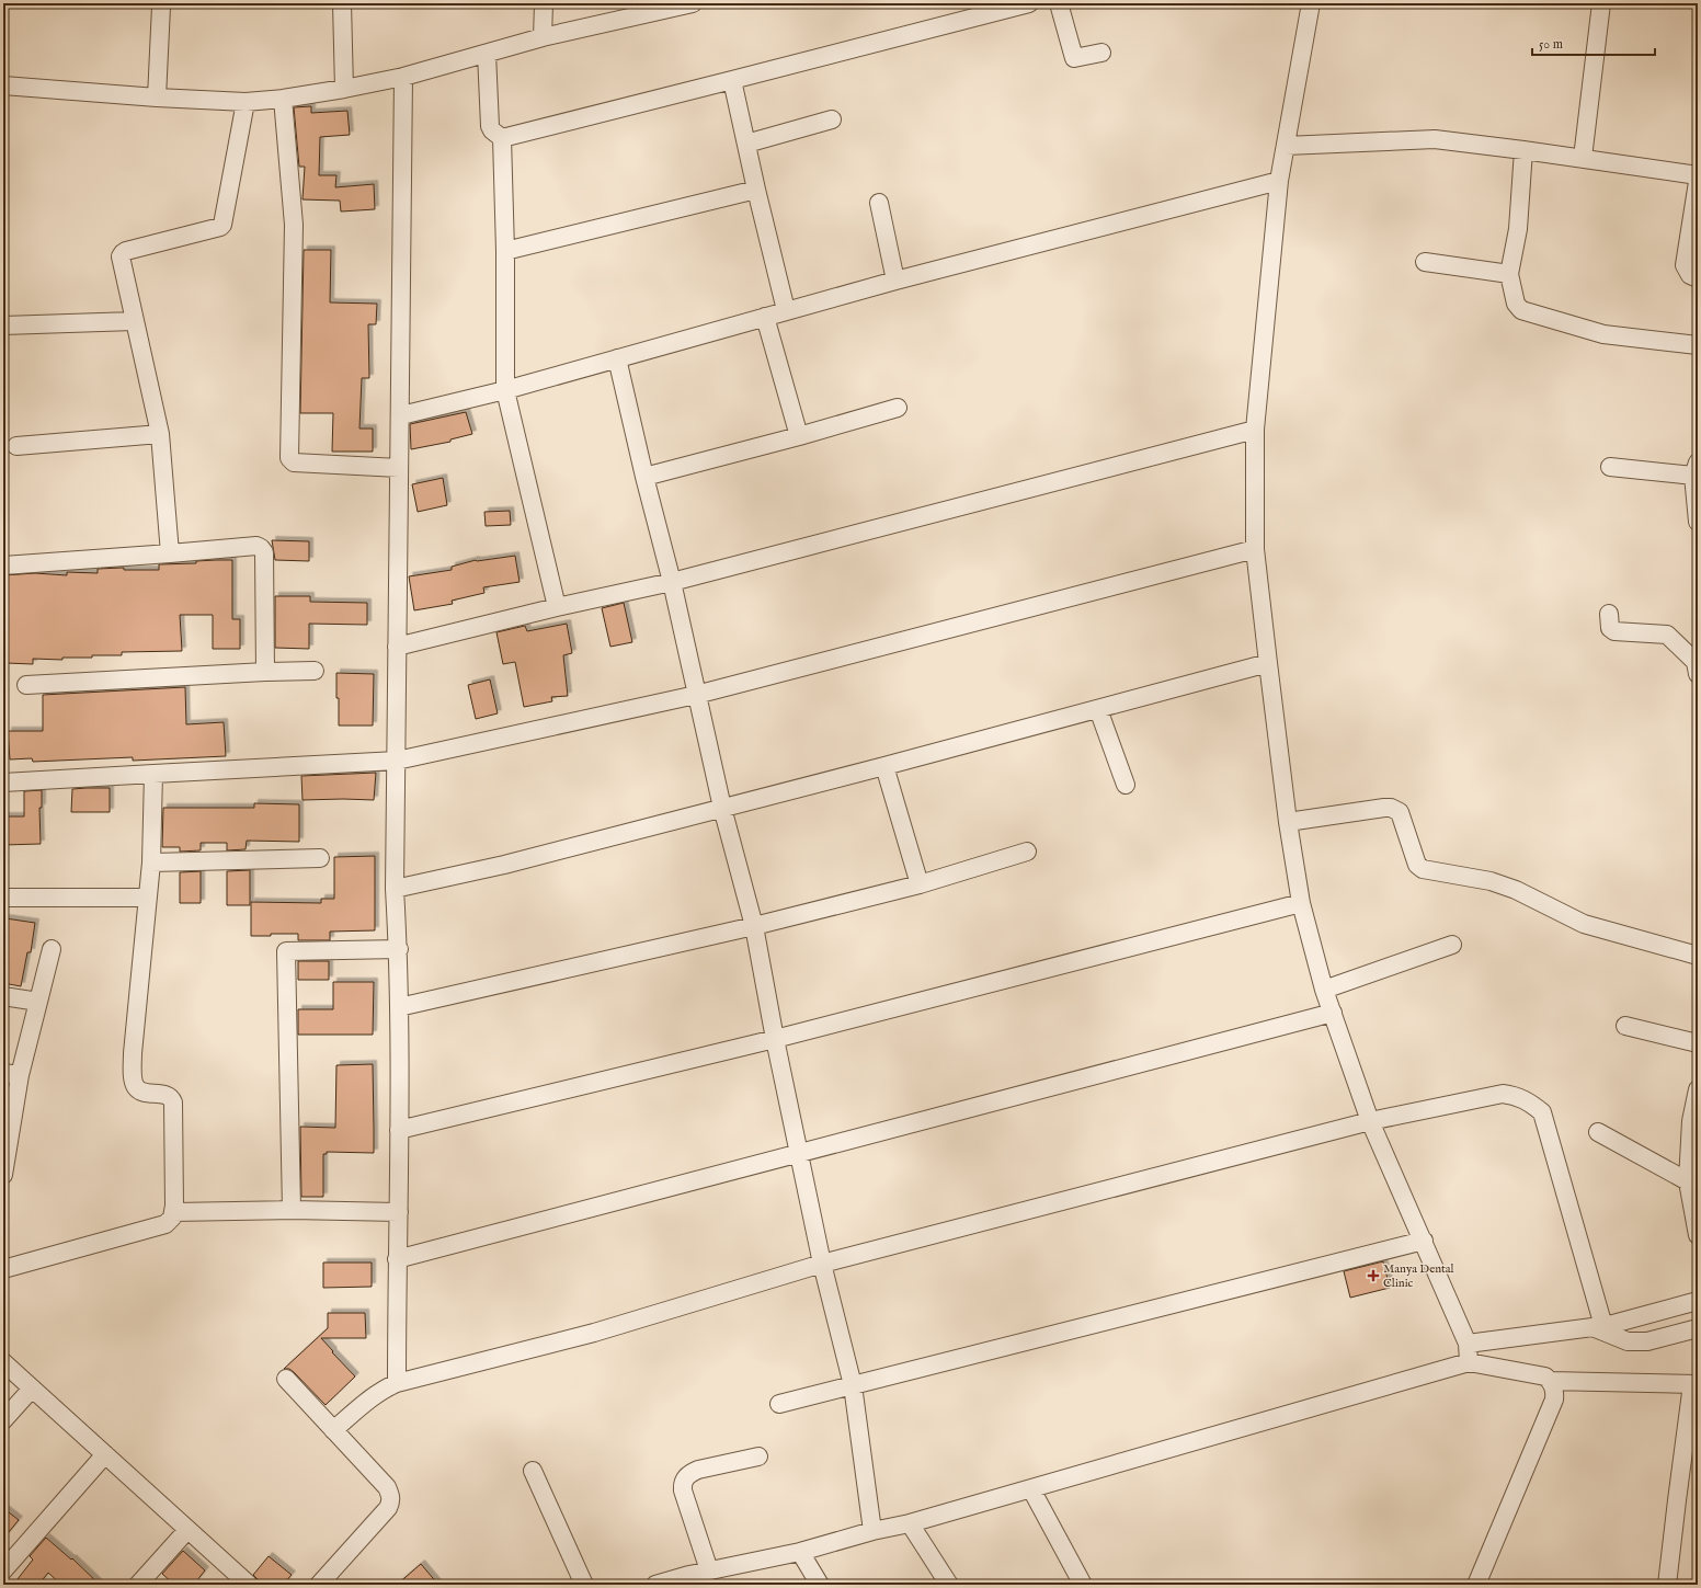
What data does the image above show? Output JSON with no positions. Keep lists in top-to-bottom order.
{
  "places": {
    "health": ["Manya Dental Clinic"]
  },
  "scale_bar": "50 m"
}
